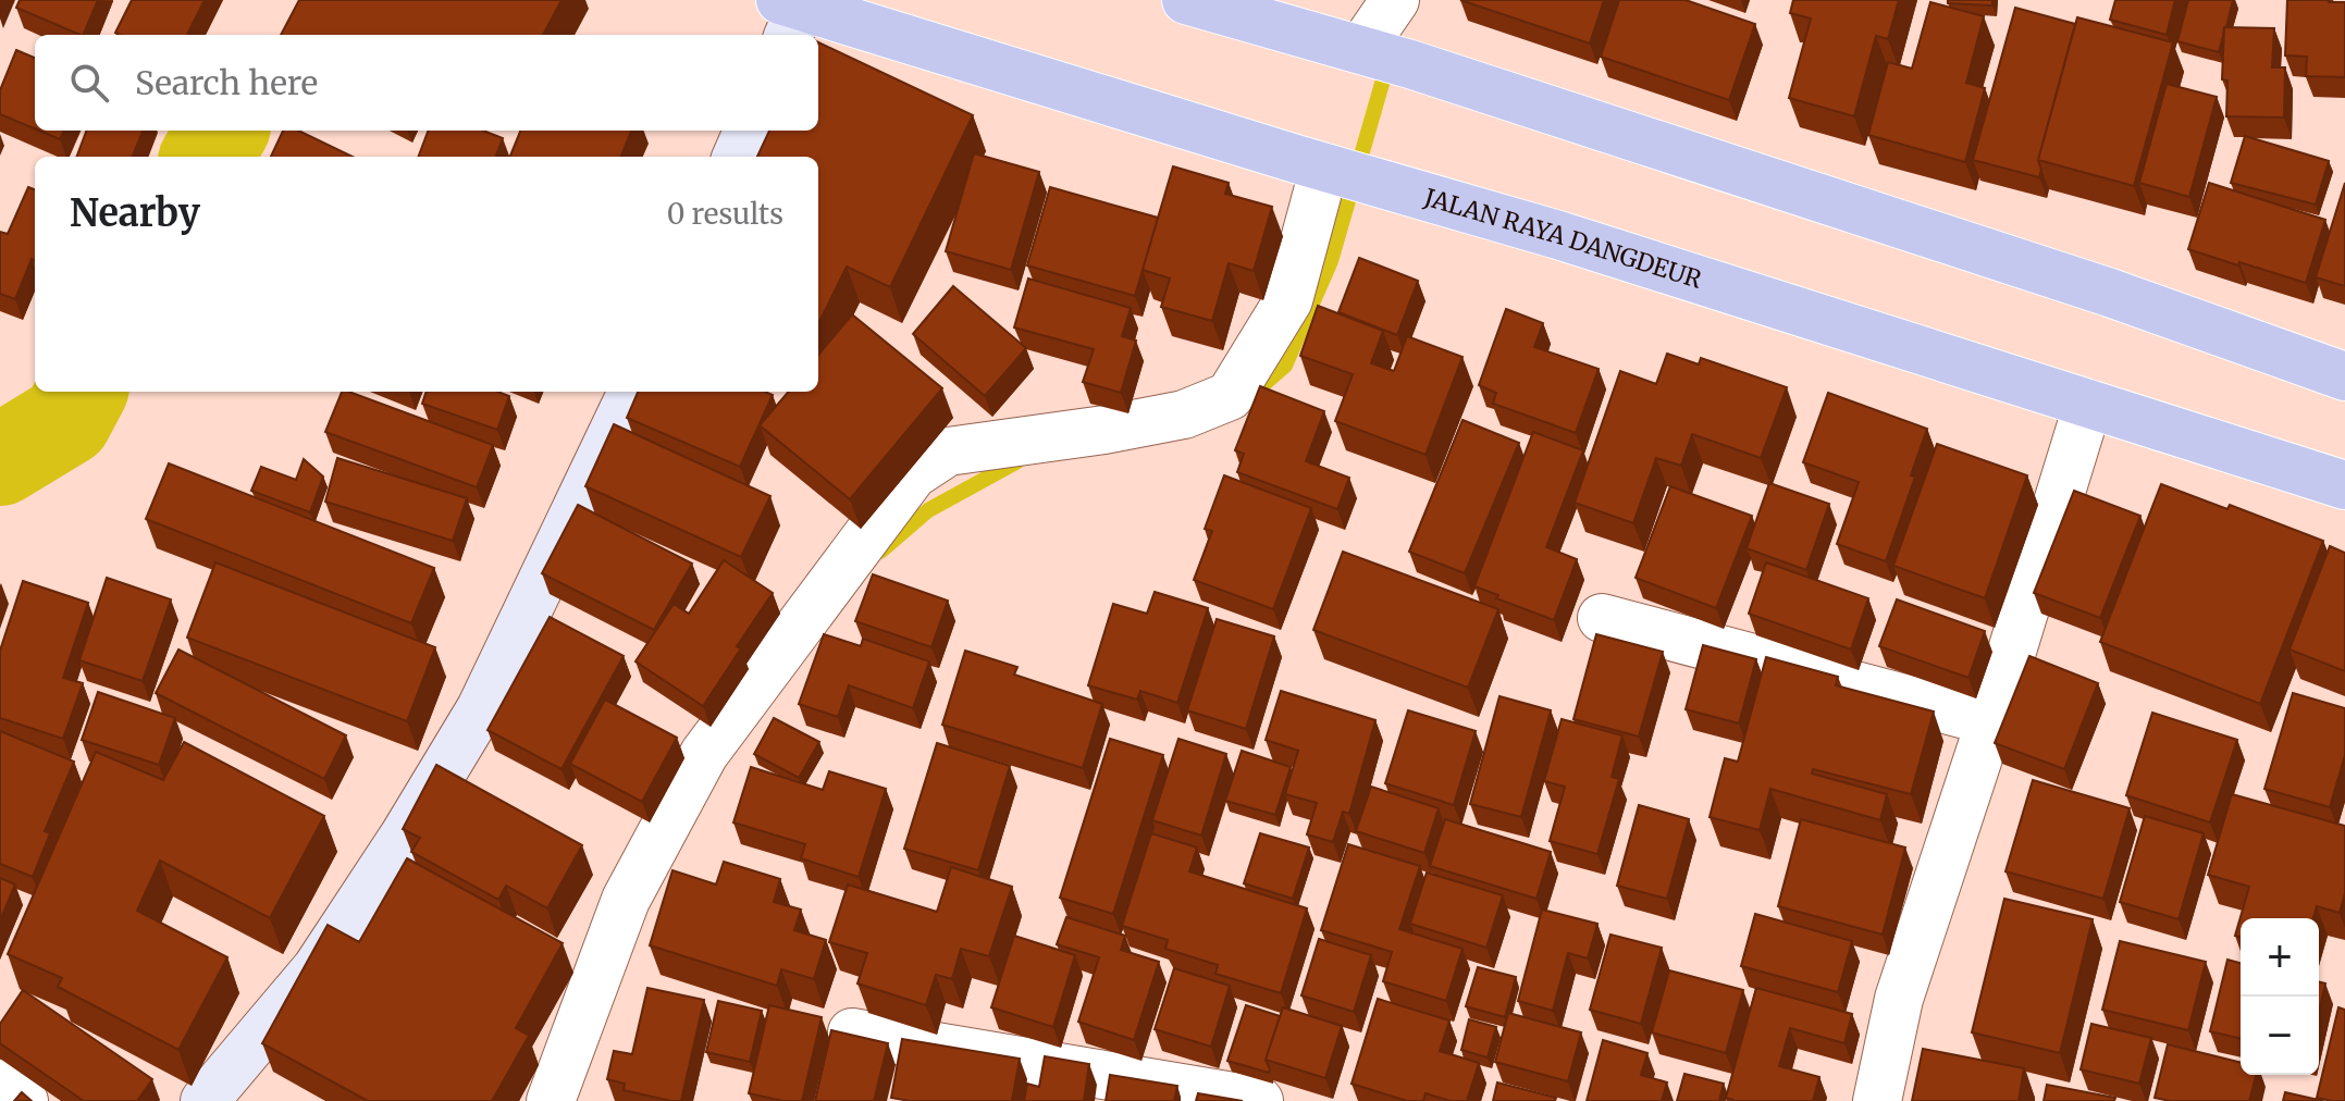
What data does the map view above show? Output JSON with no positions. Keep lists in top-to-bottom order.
{
  "streets": {
    "highway": ["JALAN RAYA DANGDEUR"]
  },
  "page": {
    "search": "Search here",
    "heading": ["Nearby", "0 results"],
    "map_buttons": ["+", "−"]
  }
}
